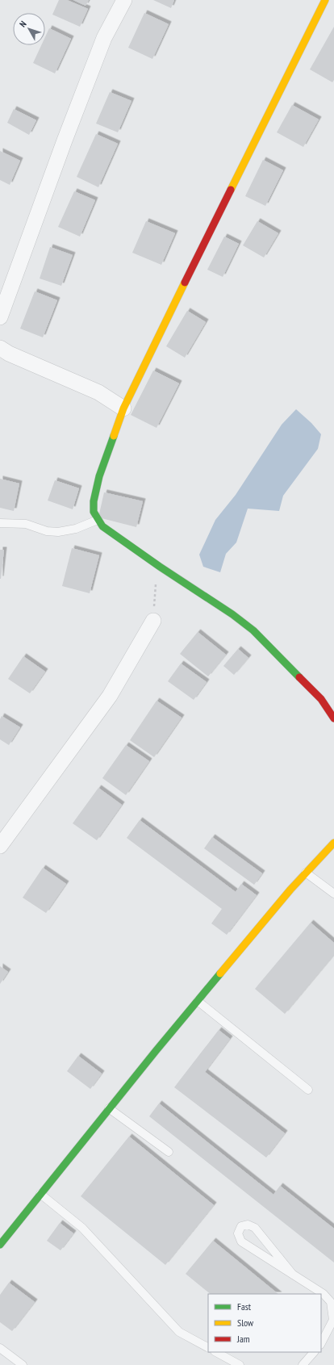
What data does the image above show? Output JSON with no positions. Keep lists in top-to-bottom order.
{
  "legend": ["Fast", "Slow", "Jam"],
  "north": "top left"
}
